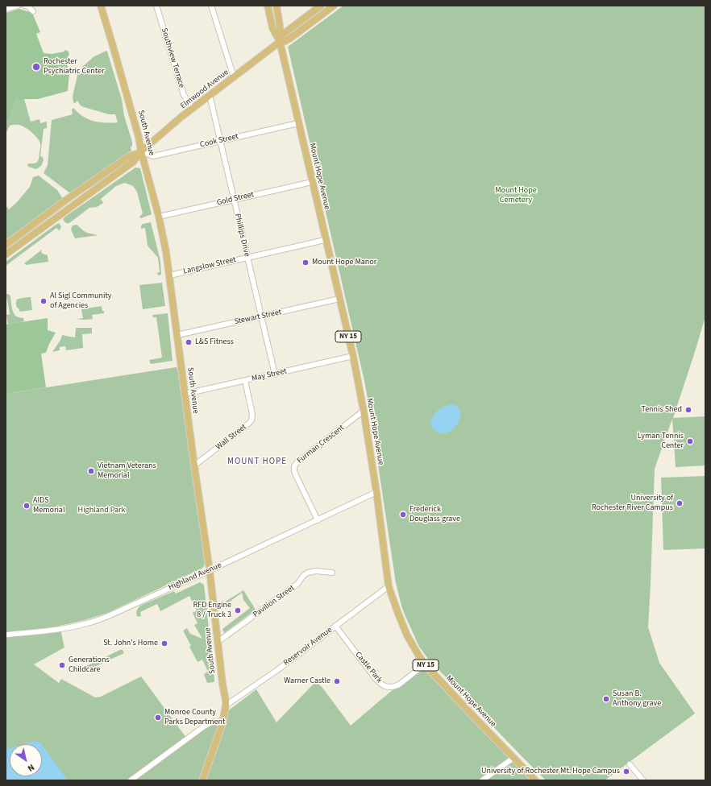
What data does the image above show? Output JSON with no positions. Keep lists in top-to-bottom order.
{
  "streets": {
    "main road": [
      "Elmwood Avenue",
      "South Avenue",
      "Mount Hope Avenue",
      "NY 15"
    ],
    "street": [
      "Southview Terrace",
      "Cook Street",
      "Gold Street",
      "Phillips Drive",
      "Langslow Street",
      "Stewart Street",
      "May Street",
      "Wall Street",
      "Furman Crescent",
      "Highland Avenue",
      "Pavilion Street",
      "Reservoir Avenue",
      "Castle Park"
    ]
  },
  "crossings": [
    ["Southview Terrace", "Elmwood Avenue"],
    ["Elmwood Avenue", "South Avenue"],
    ["Elmwood Avenue", "Cook Street"],
    ["Elmwood Avenue", "Mount Hope Avenue"],
    ["Elmwood Avenue", "Phillips Drive"],
    ["South Avenue", "Cook Street"],
    ["South Avenue", "Gold Street"],
    ["South Avenue", "Langslow Street"],
    ["South Avenue", "Stewart Street"],
    ["South Avenue", "May Street"],
    ["South Avenue", "Wall Street"],
    ["South Avenue", "Highland Avenue"],
    ["South Avenue", "Pavilion Street"],
    ["South Avenue", "Reservoir Avenue"],
    ["Cook Street", "Mount Hope Avenue"],
    ["Cook Street", "Phillips Drive"],
    ["Mount Hope Avenue", "Gold Street"],
    ["Mount Hope Avenue", "Langslow Street"],
    ["Mount Hope Avenue", "Stewart Street"],
    ["Mount Hope Avenue", "May Street"],
    ["Mount Hope Avenue", "Furman Crescent"],
    ["Mount Hope Avenue", "Highland Avenue"],
    ["Mount Hope Avenue", "Reservoir Avenue"],
    ["Mount Hope Avenue", "Castle Park"],
    ["Gold Street", "Phillips Drive"],
    ["Phillips Drive", "Langslow Street"],
    ["Phillips Drive", "Stewart Street"],
    ["Phillips Drive", "May Street"],
    ["May Street", "Wall Street"],
    ["Furman Crescent", "Highland Avenue"],
    ["Reservoir Avenue", "Castle Park"]
  ],
  "districts": ["MOUNT HOPE"],
  "parks": ["Mount Hope Cemetery", "Highland Park"],
  "places": [
    "Rochester Psychiatric Center",
    "Mount Hope Manor",
    "Al Sigl Community of Agencies",
    "L&S Fitness",
    "Tennis Shed",
    "Lyman Tennis Center",
    "Vietnam Veterans Memorial",
    "University of Rochester River Campus",
    "AIDS Memorial",
    "Frederick Douglass grave",
    "RFD Engine 8 / Truck 3",
    "St. John's Home",
    "Generations Childcare",
    "Warner Castle",
    "Susan B. Anthony grave",
    "Monroe County Parks Department",
    "University of Rochester Mt. Hope Campus"
  ],
  "north": "bottom right"
}
